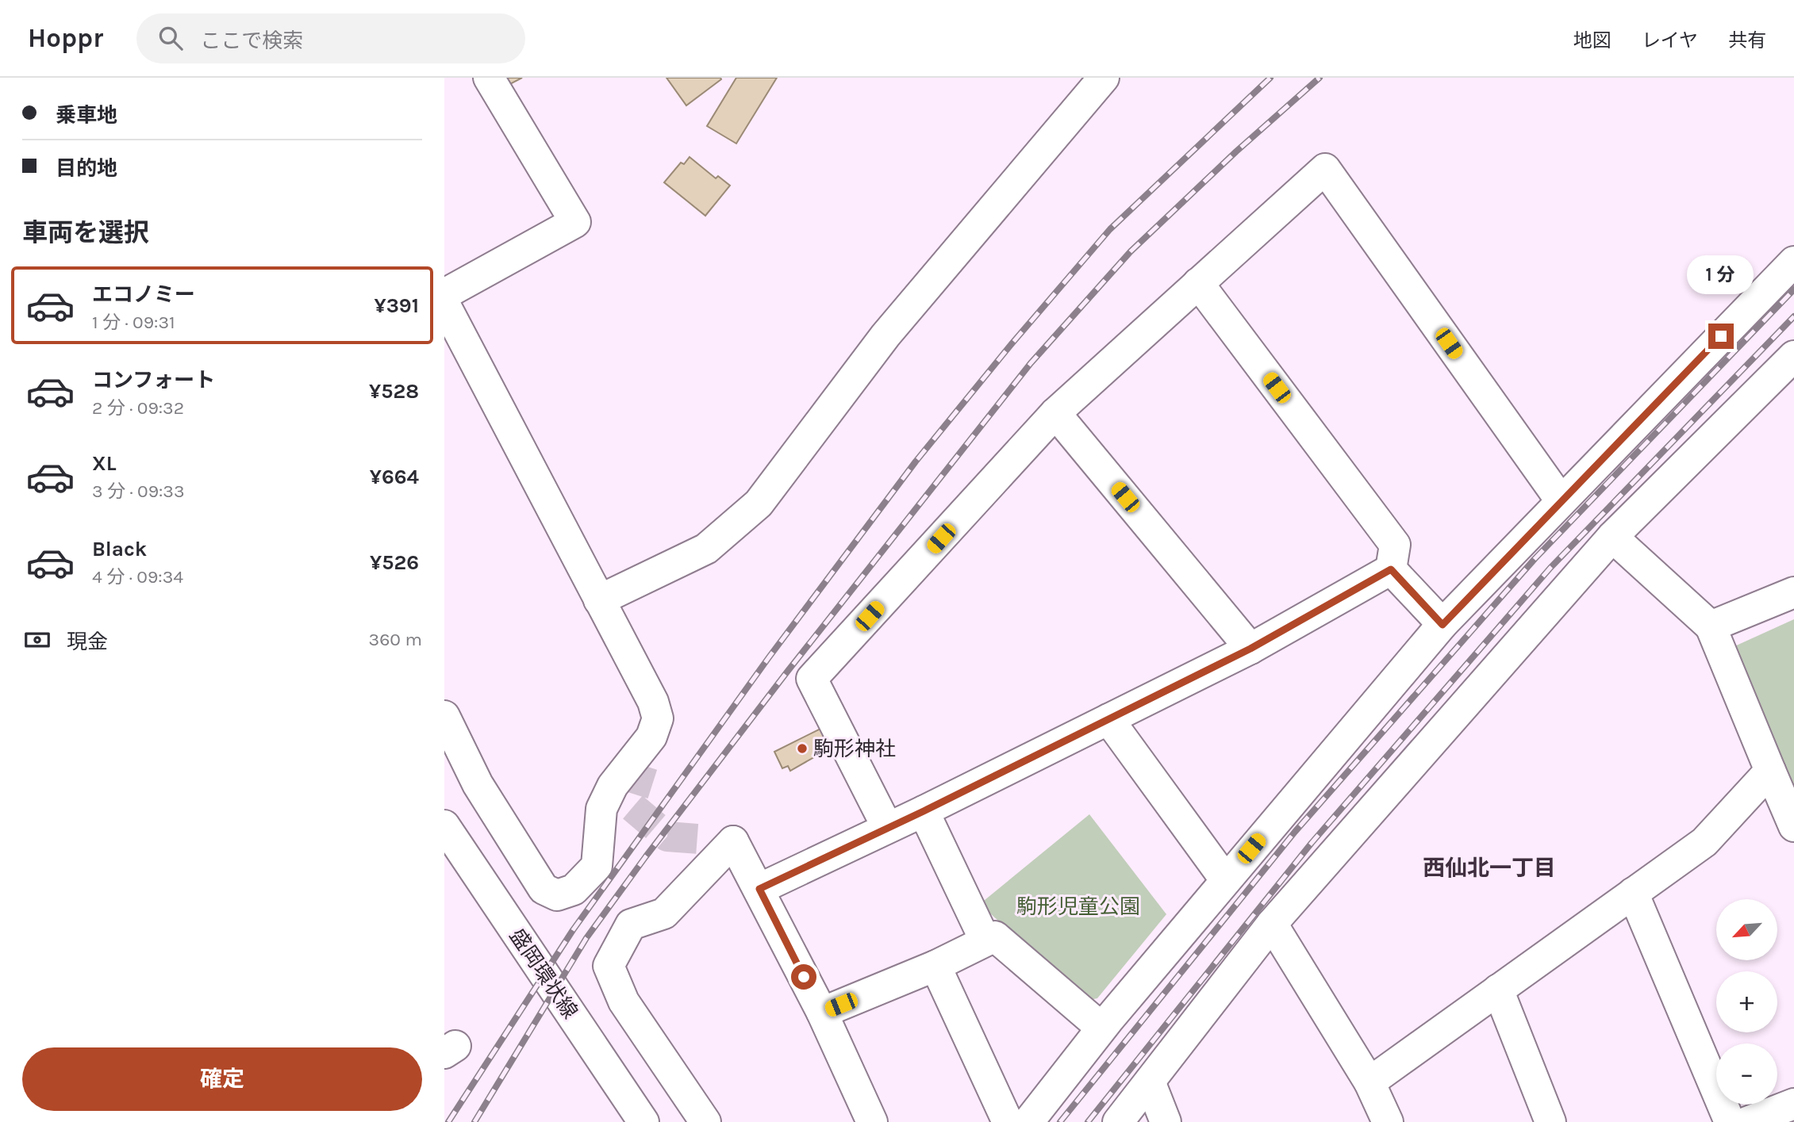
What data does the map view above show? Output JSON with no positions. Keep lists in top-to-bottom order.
{
  "streets": {
    "street": ["盛岡環状線"]
  },
  "districts": ["西仙北一丁目"],
  "parks": ["駒形児童公園"],
  "places": ["駒形神社"],
  "north": "bottom left",
  "page": {
    "header": "Hoppr",
    "search": "ここで検索",
    "nav": ["地図", "レイヤ", "共有"],
    "banner": ["乗車地", "目的地"],
    "heading": "車両を選択",
    "bubble": "1 分",
    "list": [
      {
        "name": "エコノミー",
        "note": "1 分 · 09:31",
        "value": "¥391"
      },
      {
        "name": "コンフォート",
        "note": "2 分 · 09:32",
        "value": "¥528"
      },
      {
        "name": "XL",
        "note": "3 分 · 09:33",
        "value": "¥664"
      },
      {
        "name": "Black",
        "note": "4 分 · 09:34",
        "value": "¥526"
      }
    ],
    "pay": ["現金", "360 m"],
    "map_buttons": ["+", "−"],
    "buttons": "確定"
  }
}
